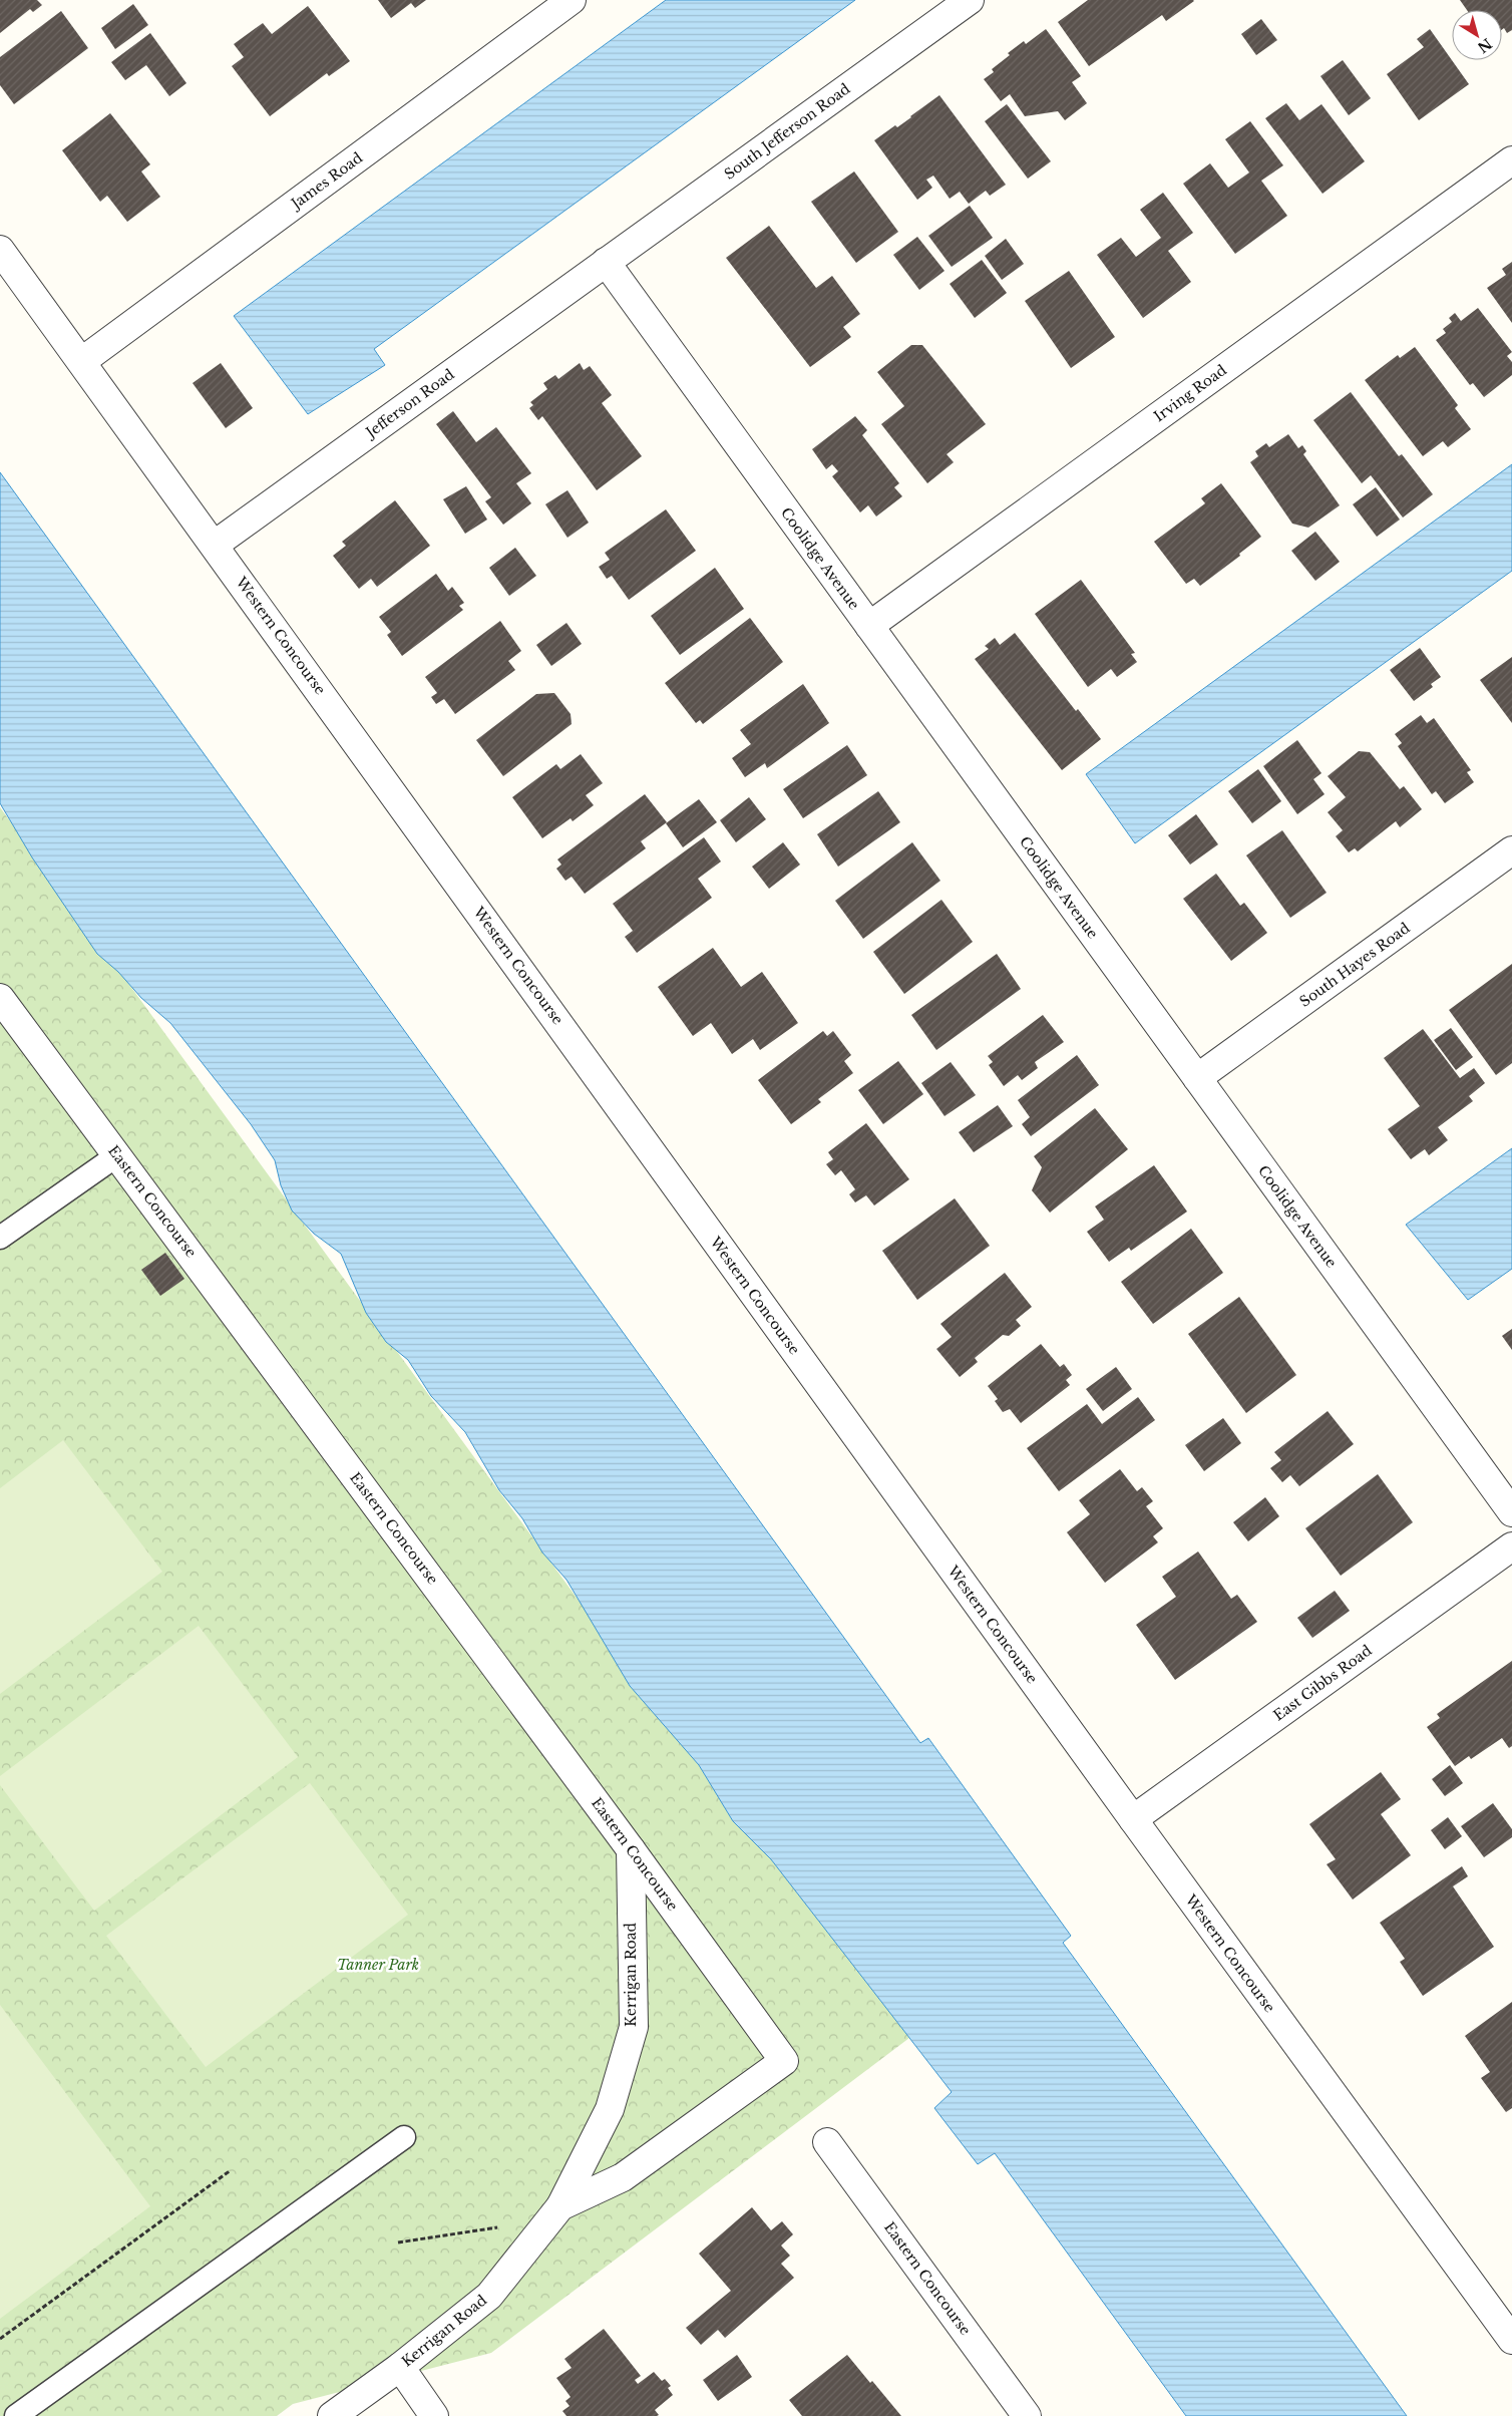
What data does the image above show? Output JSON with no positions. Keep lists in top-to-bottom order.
{
  "streets": {
    "street": [
      "South Jefferson Road",
      "James Road",
      "Irving Road",
      "Jefferson Road",
      "Coolidge Avenue",
      "Western Concourse",
      "South Hayes Road",
      "Eastern Concourse",
      "East Gibbs Road",
      "Kerrigan Road"
    ]
  },
  "crossings": [
    ["South Jefferson Road", "Jefferson Road"],
    ["South Jefferson Road", "Coolidge Avenue"],
    ["James Road", "Western Concourse"],
    ["Irving Road", "Coolidge Avenue"],
    ["Jefferson Road", "Coolidge Avenue"],
    ["Jefferson Road", "Western Concourse"],
    ["Coolidge Avenue", "South Hayes Road"],
    ["Western Concourse", "East Gibbs Road"],
    ["Eastern Concourse", "Kerrigan Road"]
  ],
  "parks": ["Tanner Park"],
  "north": "bottom right"
}
